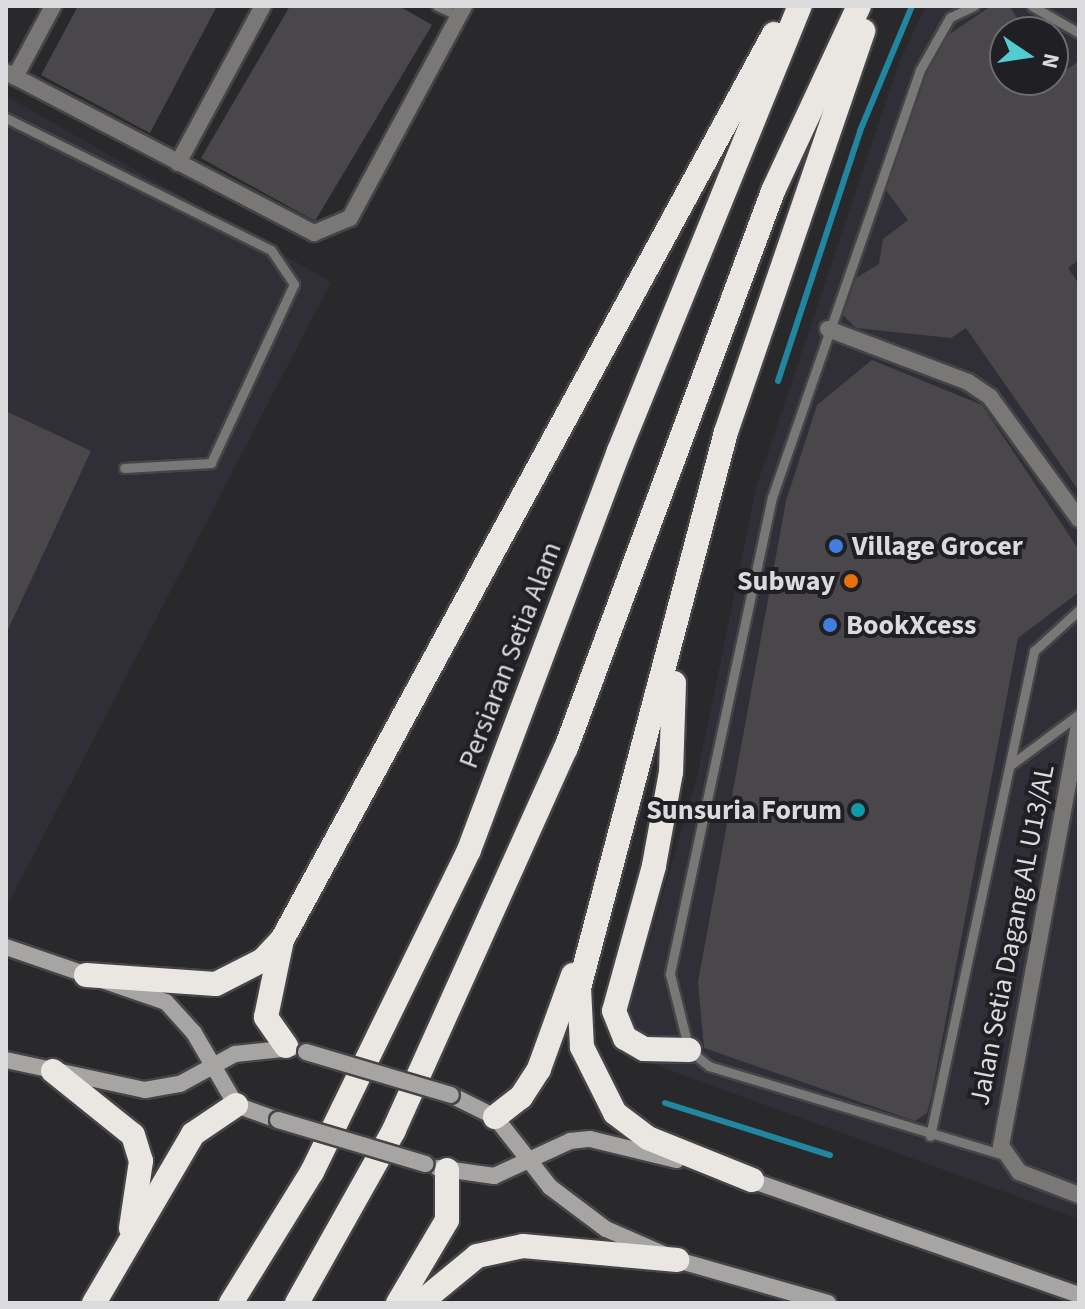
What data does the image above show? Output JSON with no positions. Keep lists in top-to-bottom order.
{
  "streets": {
    "highway": ["Persiaran Setia Alam"],
    "street": ["Jalan Setia Dagang AL U13/AL"]
  },
  "places": [
    "Village Grocer",
    "Subway",
    "BookXcess",
    "Sunsuria Forum"
  ],
  "north": "right"
}
